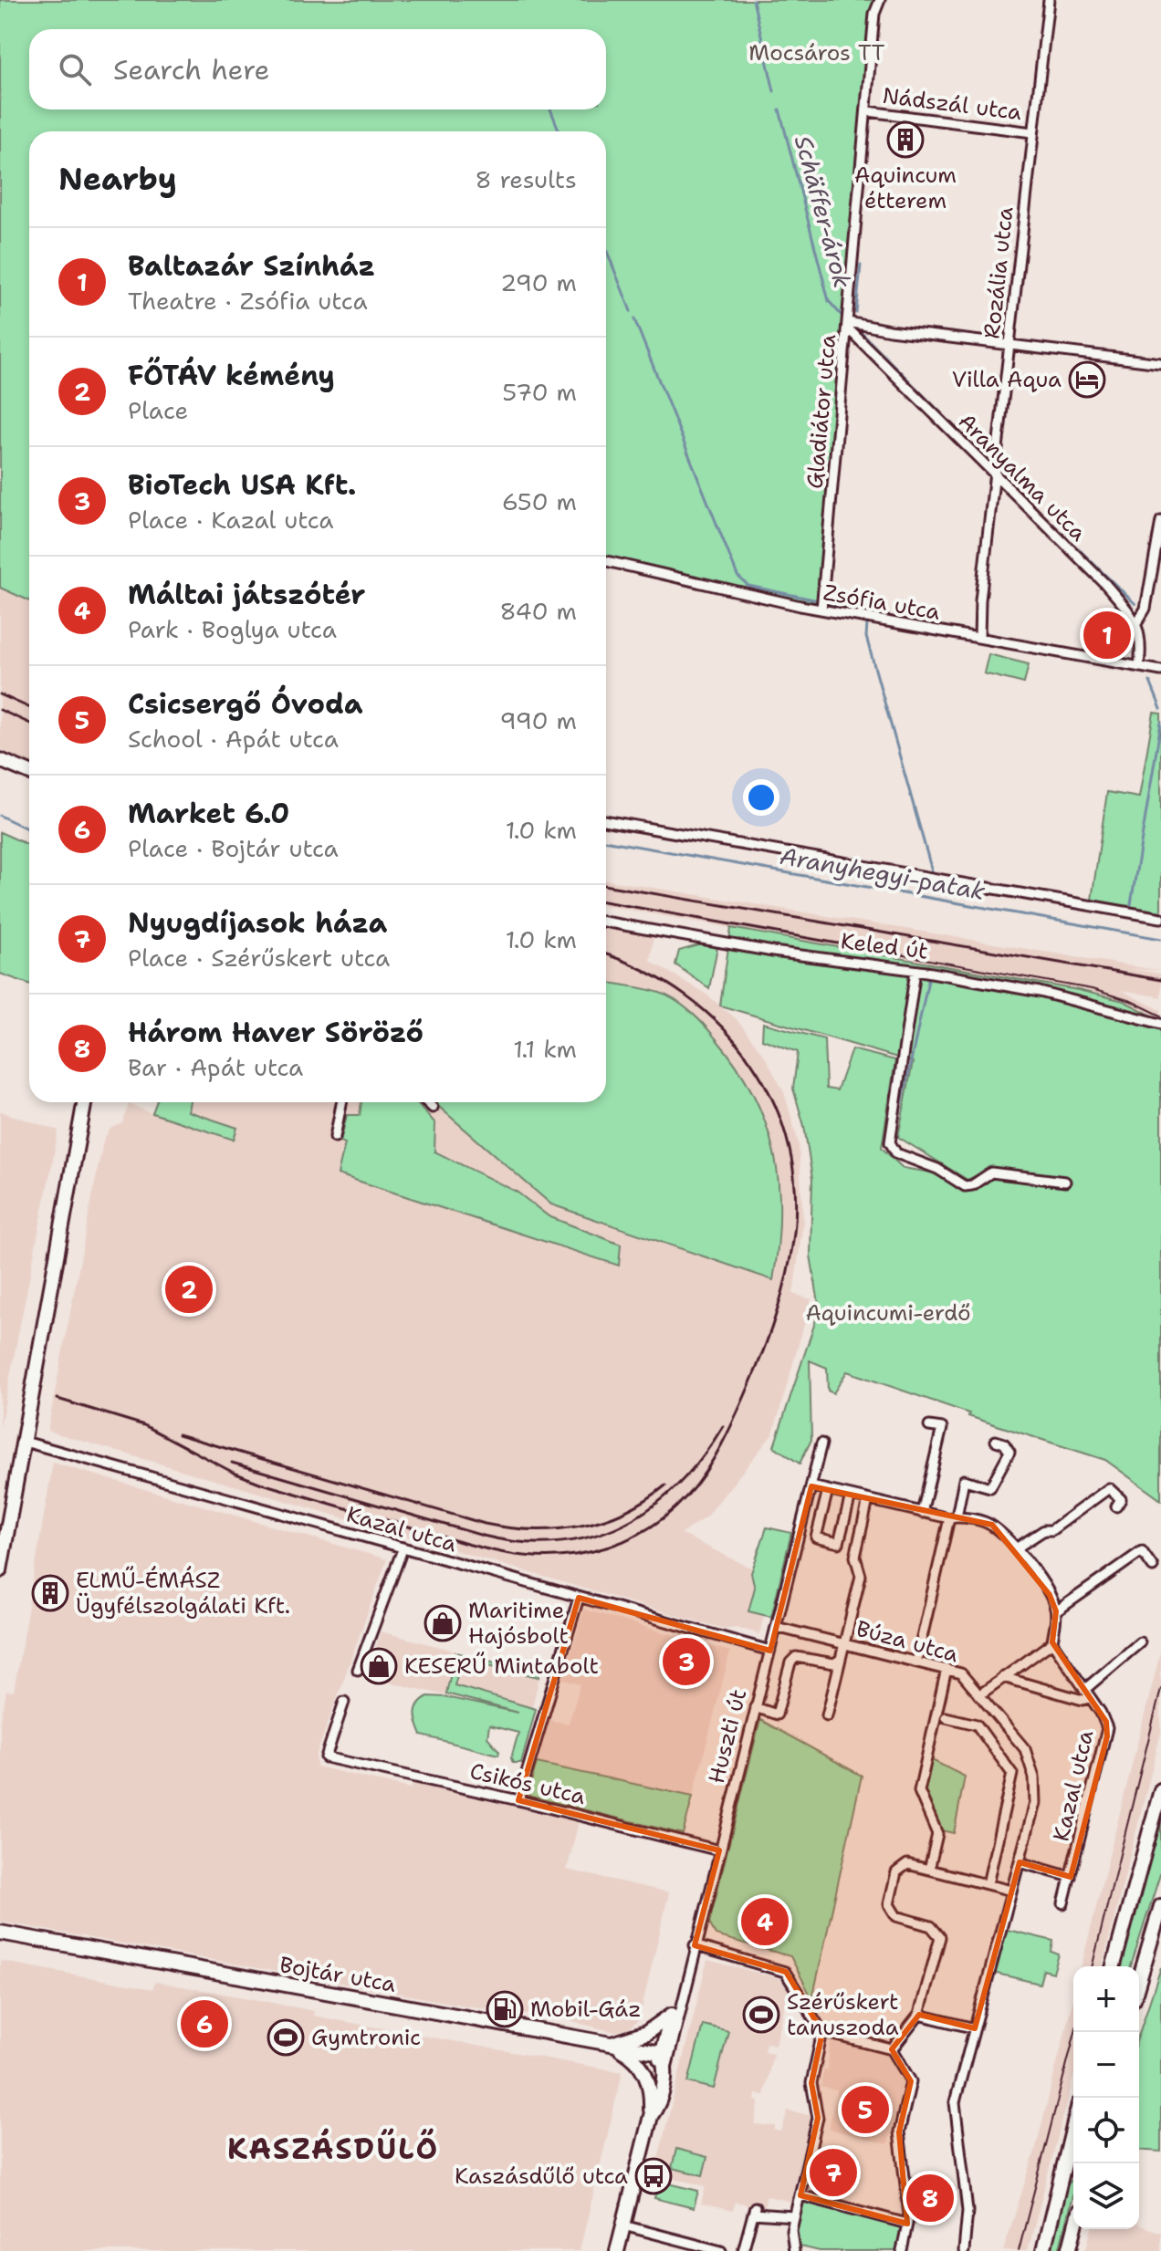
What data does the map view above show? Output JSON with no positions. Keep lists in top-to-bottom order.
{
  "streets": {
    "street": [
      "Nádszál utca",
      "Rozália utca",
      "Gladiátor utca",
      "Aranyalma utca",
      "Zsófia utca",
      "Keled út",
      "Kazal utca",
      "Búza utca",
      "Huszti út",
      "Csikós utca",
      "Bojtár utca"
    ]
  },
  "crossings": [
    ["Nádszál utca", "Rozália utca"],
    ["Nádszál utca", "Gladiátor utca"],
    ["Rozália utca", "Aranyalma utca"],
    ["Rozália utca", "Zsófia utca"],
    ["Gladiátor utca", "Aranyalma utca"],
    ["Gladiátor utca", "Zsófia utca"],
    ["Kazal utca", "Búza utca"],
    ["Kazal utca", "Huszti út"],
    ["Búza utca", "Huszti út"],
    ["Huszti út", "Csikós utca"]
  ],
  "districts": ["KASZÁSDŰLŐ"],
  "water": ["Schäffer-árok", "Aranyhegyi-patak"],
  "parks": ["Mocsáros TT", "Aquincumi-erdő"],
  "places": {
    "building": ["Aquincum étterem", "ELMŰ-ÉMÁSZ Ügyfélszolgálati Kft."],
    "hotel": ["Villa Aqua"],
    "shop": ["Maritime Hajósbolt", "KESERŰ Mintabolt"],
    "fuel station": ["Mobil-Gáz"],
    "sports": ["Szérűskert tanuszoda", "Gymtronic"],
    "bus stop": ["Kaszásdűlő utca"]
  },
  "page": {
    "search": "Search here",
    "heading": ["Nearby", "8 results"],
    "list": [
      {
        "mark": "1",
        "name": "Baltazár Színház",
        "note": "Theatre · Zsófia utca",
        "value": "290 m"
      },
      {
        "mark": "2",
        "name": "FŐTÁV kémény",
        "note": "Place",
        "value": "570 m"
      },
      {
        "mark": "3",
        "name": "BioTech USA Kft.",
        "note": "Place · Kazal utca",
        "value": "650 m"
      },
      {
        "mark": "4",
        "name": "Máltai játszótér",
        "note": "Park · Boglya utca",
        "value": "840 m"
      },
      {
        "mark": "5",
        "name": "Csicsergő Óvoda",
        "note": "School · Apát utca",
        "value": "990 m"
      },
      {
        "mark": "6",
        "name": "Market 6.0",
        "note": "Place · Bojtár utca",
        "value": "1.0 km"
      },
      {
        "mark": "7",
        "name": "Nyugdíjasok háza",
        "note": "Place · Szérűskert utca",
        "value": "1.0 km"
      },
      {
        "mark": "8",
        "name": "Három Haver Söröző",
        "note": "Bar · Apát utca",
        "value": "1.1 km"
      }
    ],
    "pins": [
      "1",
      "2",
      "3",
      "4",
      "6",
      "5",
      "7",
      "8"
    ],
    "map_buttons": ["+", "−"]
  }
}
